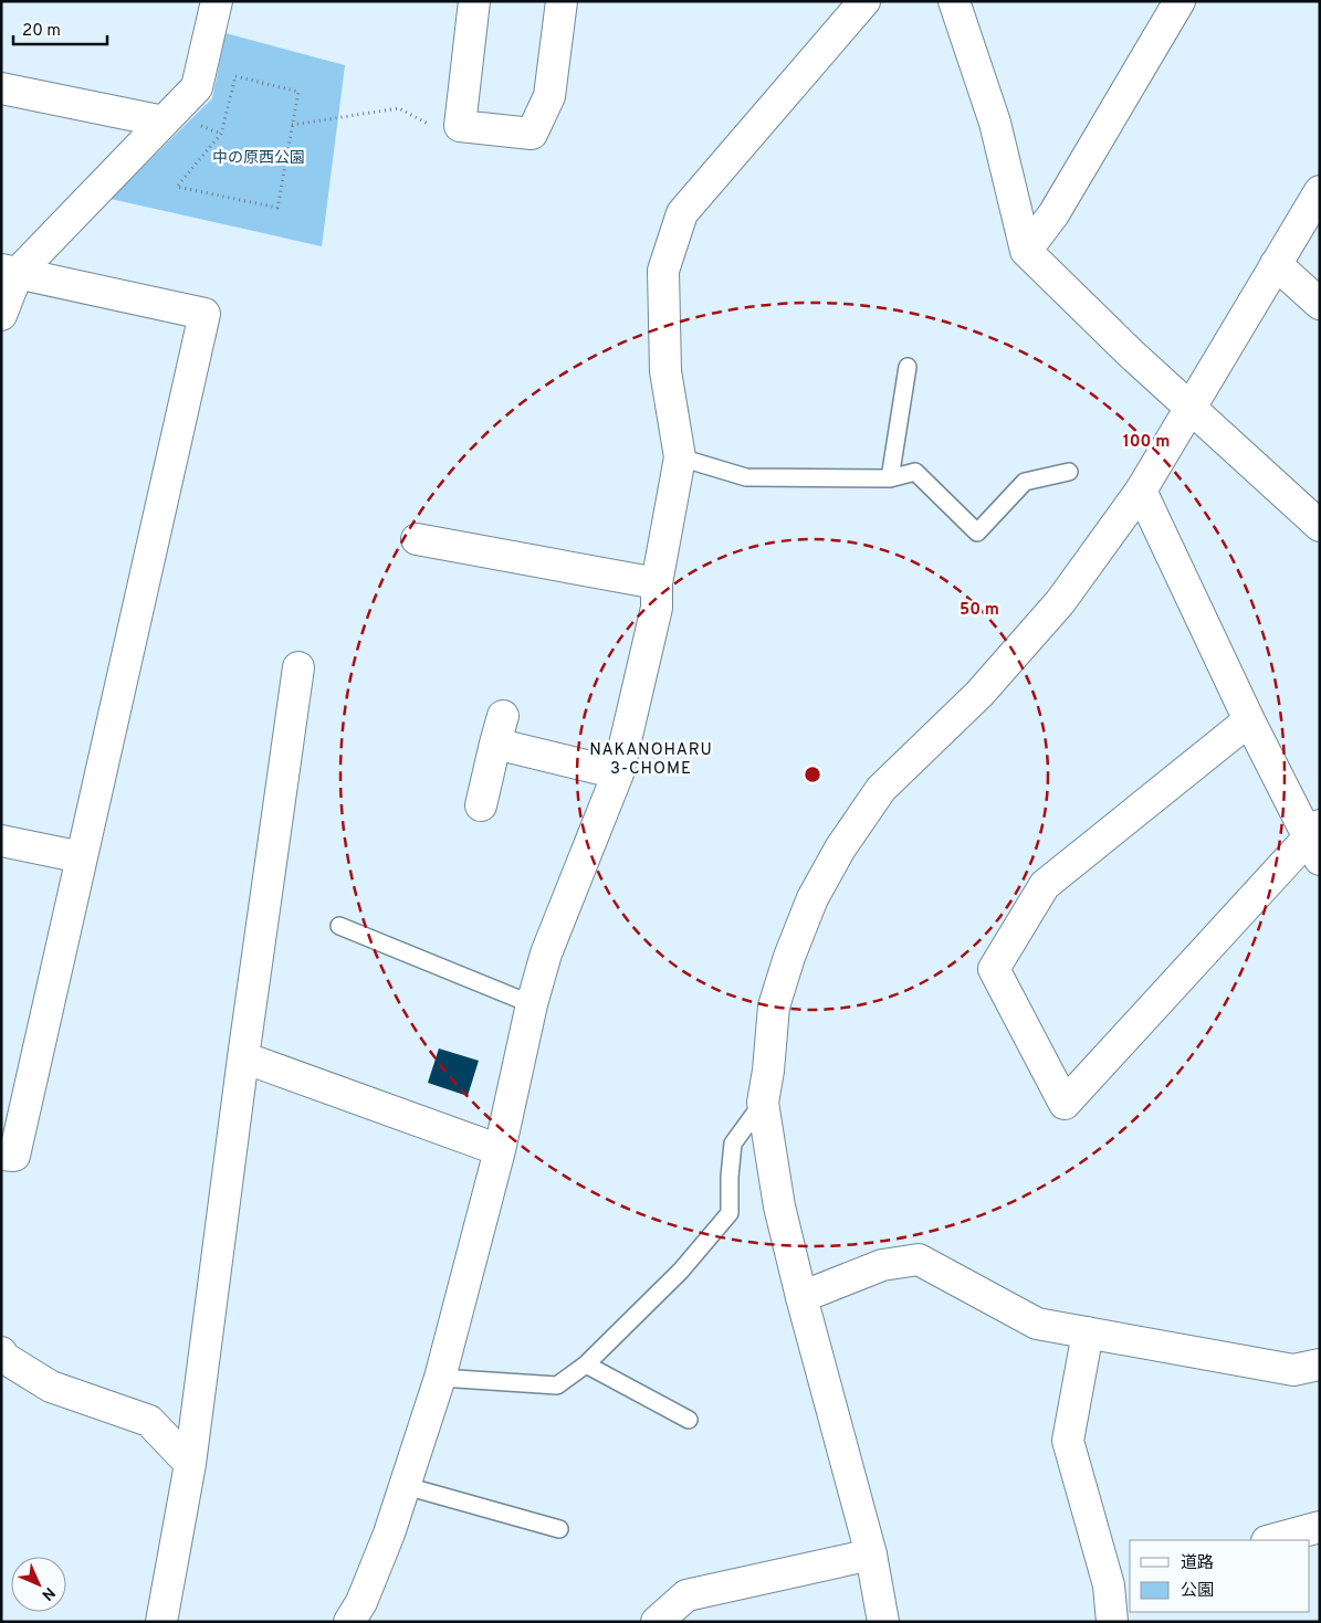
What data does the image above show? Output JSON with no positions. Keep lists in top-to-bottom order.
{
  "districts": ["NAKANOHARU 3-CHOME"],
  "parks": ["中の原西公園"],
  "legend": ["道路", "公園"],
  "scale_bar": "20 m",
  "north": "bottom right",
  "rings": ["100 m", "50 m"]
}
